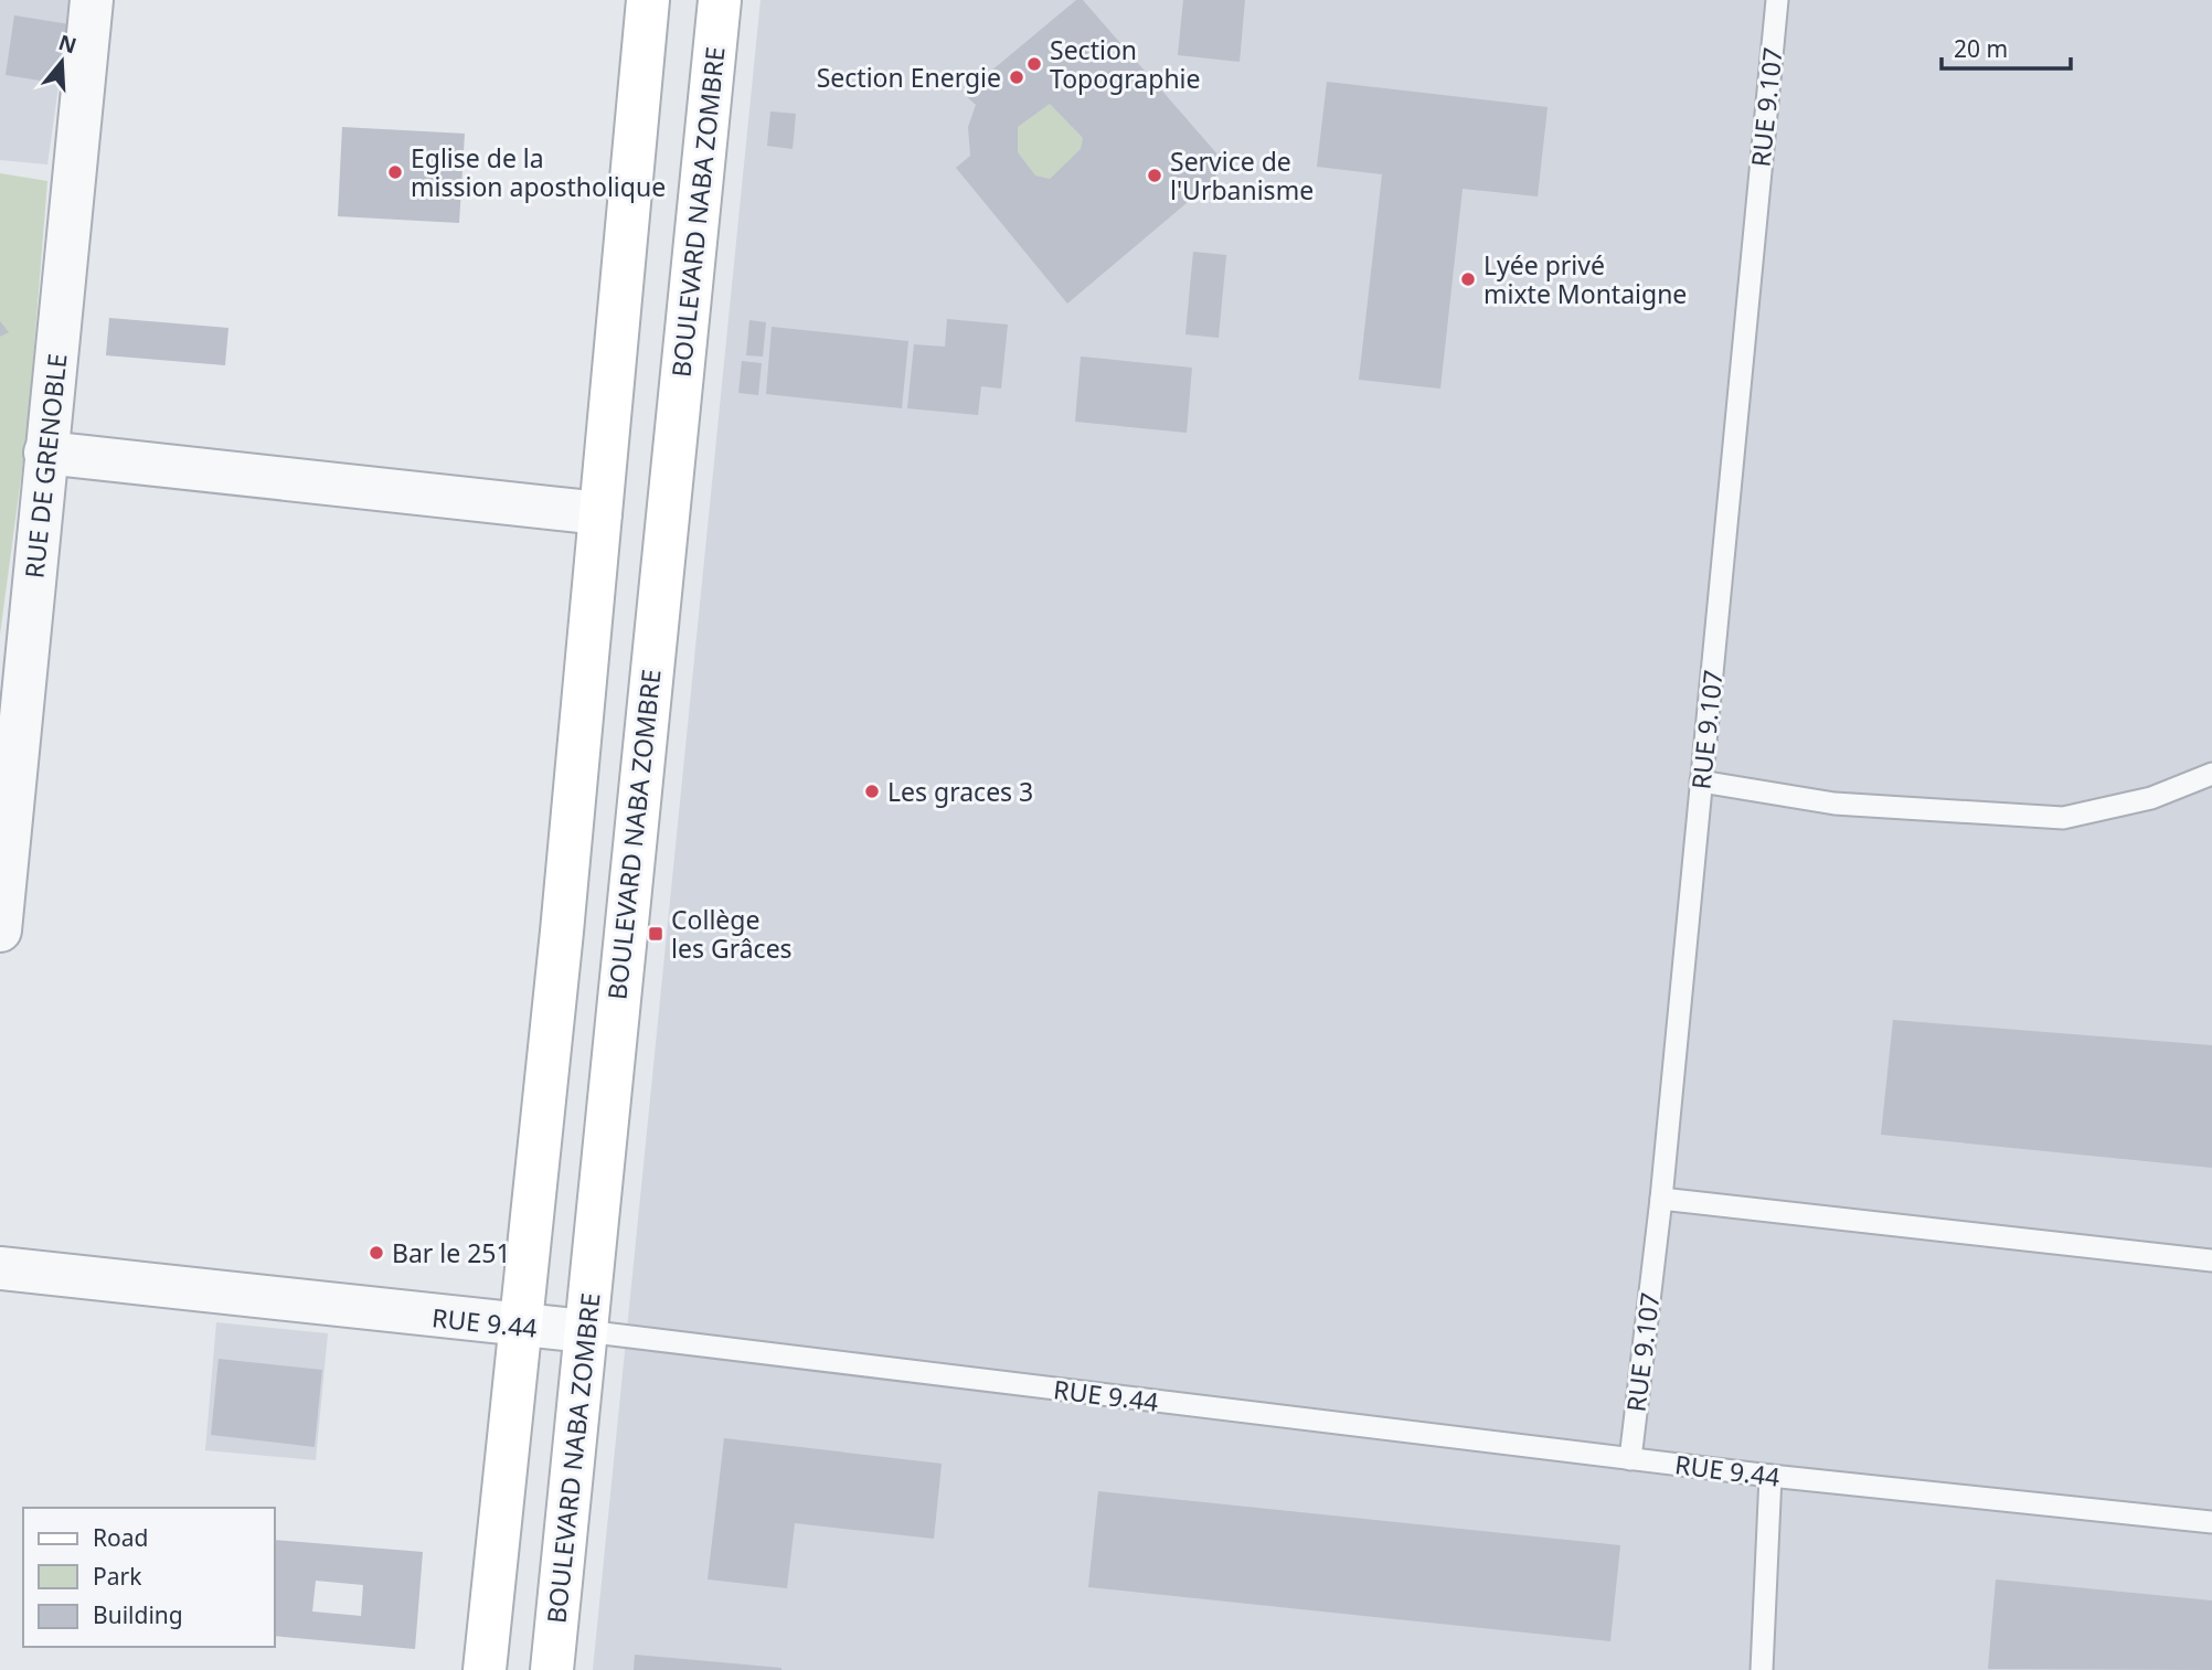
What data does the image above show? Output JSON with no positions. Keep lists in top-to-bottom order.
{
  "streets": {
    "main road": ["BOULEVARD NABA ZOMBRE"],
    "street": ["RUE DE GRENOBLE", "RUE 9.44"],
    "lane": ["RUE 9.107"]
  },
  "crossings": [
    ["RUE 9.107", "RUE 9.44"],
    ["BOULEVARD NABA ZOMBRE", "RUE 9.44"]
  ],
  "places": {
    "other": [
      "Section Topographie",
      "Section Energie",
      "Eglise de la mission apostholique",
      "Service de l'Urbanisme",
      "Lyée privé mixte Montaigne",
      "Les graces 3",
      "Bar le 251"
    ],
    "transit": ["Collège les Grâces"]
  },
  "legend": ["Road", "Park", "Building"],
  "scale_bar": "20 m",
  "north": "top"
}
